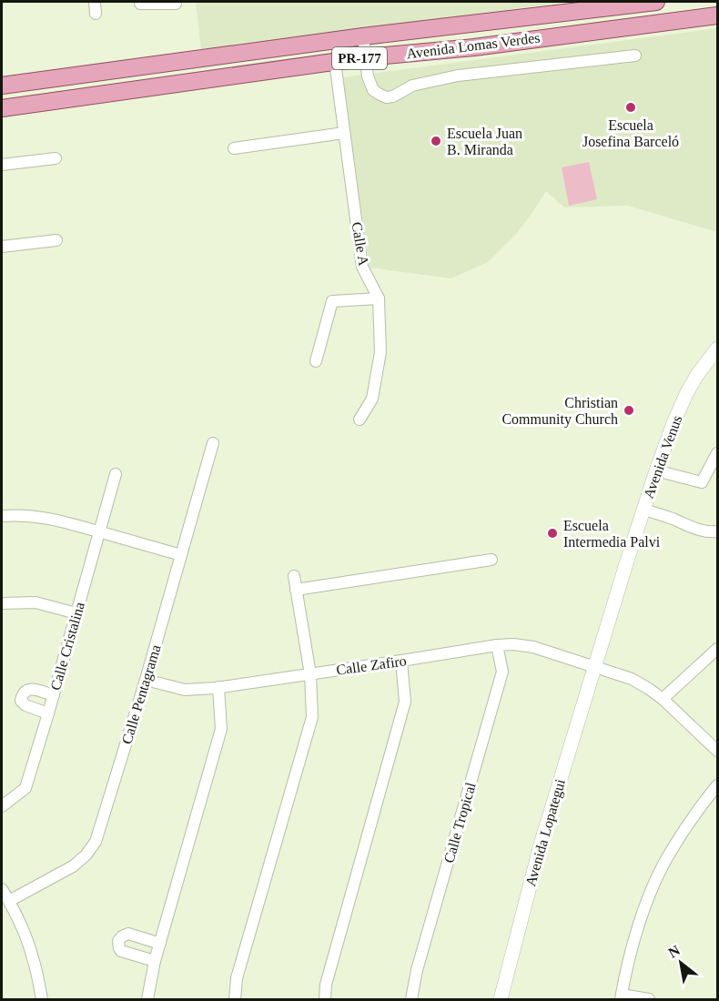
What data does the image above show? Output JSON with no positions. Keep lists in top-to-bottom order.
{
  "streets": {
    "main road": ["Avenida Lomas Verdes", "PR-177"],
    "street": [
      "Calle A",
      "Avenida Venus",
      "Calle Cristalina",
      "Calle Zafiro",
      "Calle Pentagrama",
      "Calle Tropical",
      "Avenida Lopategui"
    ]
  },
  "crossings": [
    ["Avenida Lomas Verdes", "Calle A"],
    ["Avenida Venus", "Calle Zafiro"],
    ["Avenida Venus", "Avenida Lopategui"],
    ["Calle Zafiro", "Calle Pentagrama"],
    ["Calle Zafiro", "Calle Tropical"],
    ["Calle Zafiro", "Avenida Lopategui"]
  ],
  "places": [
    "Escuela Josefina Barceló",
    "Escuela Juan B. Miranda",
    "Christian Community Church",
    "Escuela Intermedia Palvi"
  ],
  "north": "top left"
}
